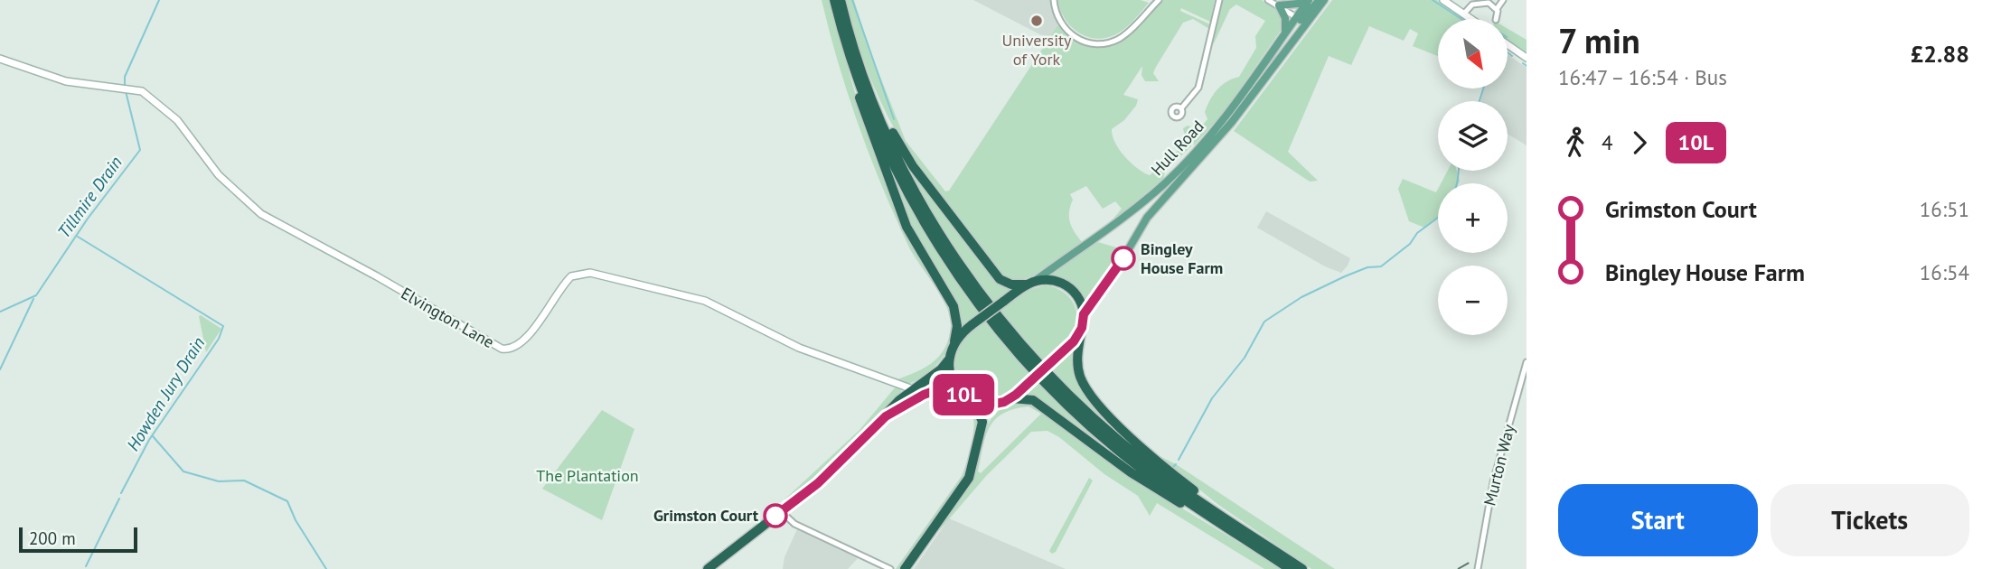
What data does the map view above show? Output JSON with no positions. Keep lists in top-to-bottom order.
{
  "streets": {
    "main road": ["Hull Road", "Elvington Lane"],
    "street": ["Murton Way"]
  },
  "water": ["Tillmire Drain", "Howden Jury Drain"],
  "parks": ["The Plantation"],
  "places": ["University of York", "Bingley House Farm", "Grimston Court"],
  "lines": ["bus line 10L"],
  "scale_bar": "200 m",
  "north": "bottom right",
  "page": {
    "on_map": "10L",
    "heading": ["7 min", "16:47 – 16:54 · Bus", "£2.88"],
    "map_buttons": ["+", "−"],
    "legs": ["4", "10L"],
    "list": [
      {
        "name": "Grimston Court",
        "value": "16:51"
      },
      {
        "name": "Bingley House Farm",
        "value": "16:54"
      }
    ],
    "buttons": ["Start", "Tickets"],
    "scale": "200 m"
  }
}
